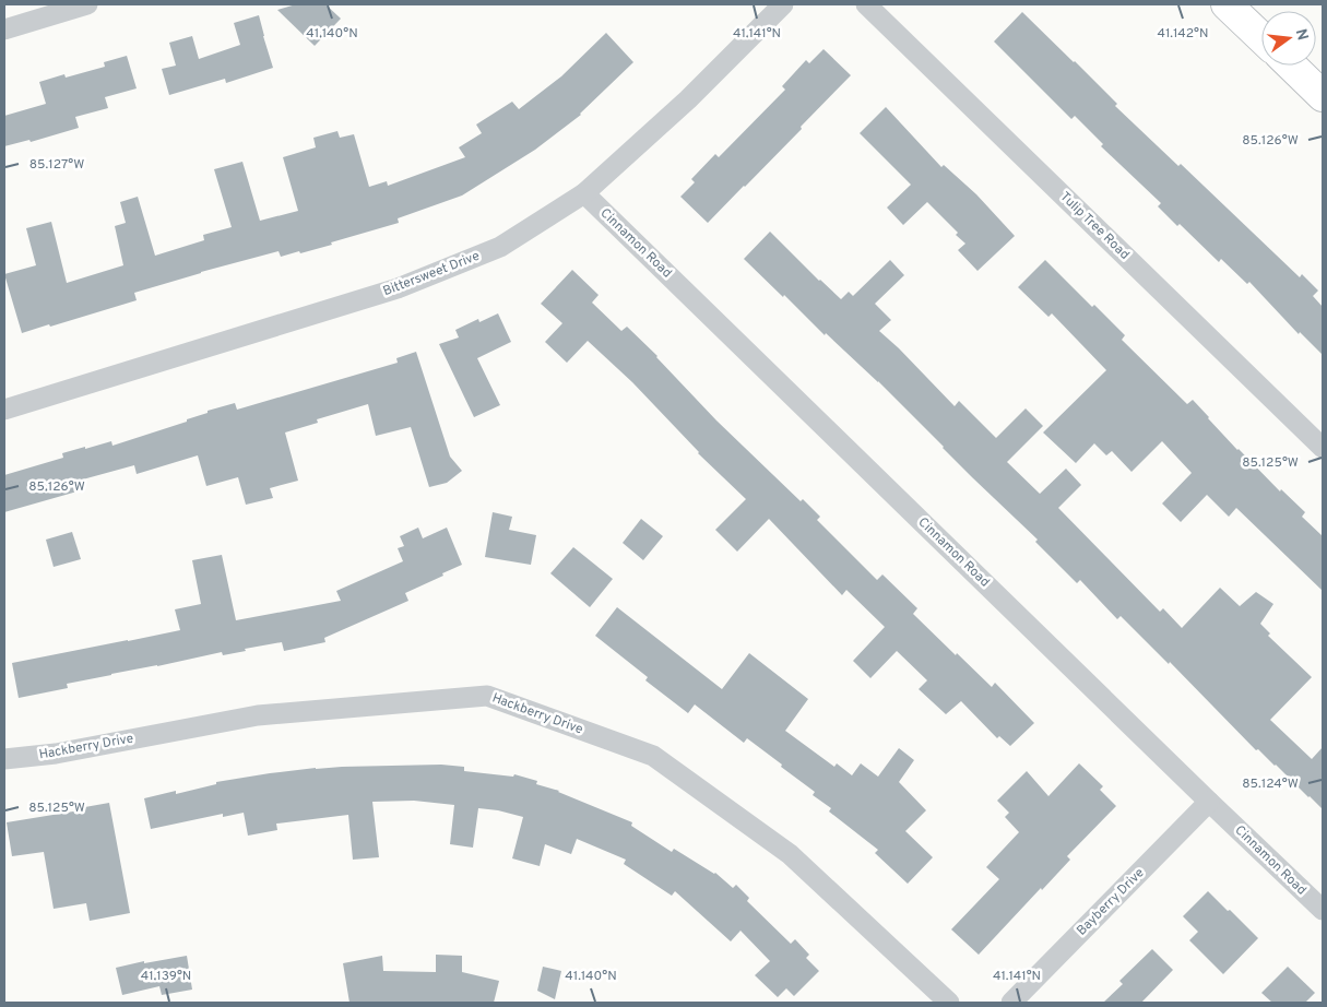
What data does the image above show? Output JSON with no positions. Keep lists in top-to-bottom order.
{
  "streets": {
    "street": [
      "Tulip Tree Road",
      "Cinnamon Road",
      "Bittersweet Drive",
      "Hackberry Drive",
      "Bayberry Drive"
    ]
  },
  "crossings": [
    ["Cinnamon Road", "Bittersweet Drive"],
    ["Cinnamon Road", "Bayberry Drive"]
  ],
  "north": "right",
  "coordinates": [
    "41.140°N",
    "41.141°N",
    "41.142°N",
    "85.126°W",
    "85.127°W",
    "85.125°W",
    "85.124°W",
    "41.139°N"
  ]
}
